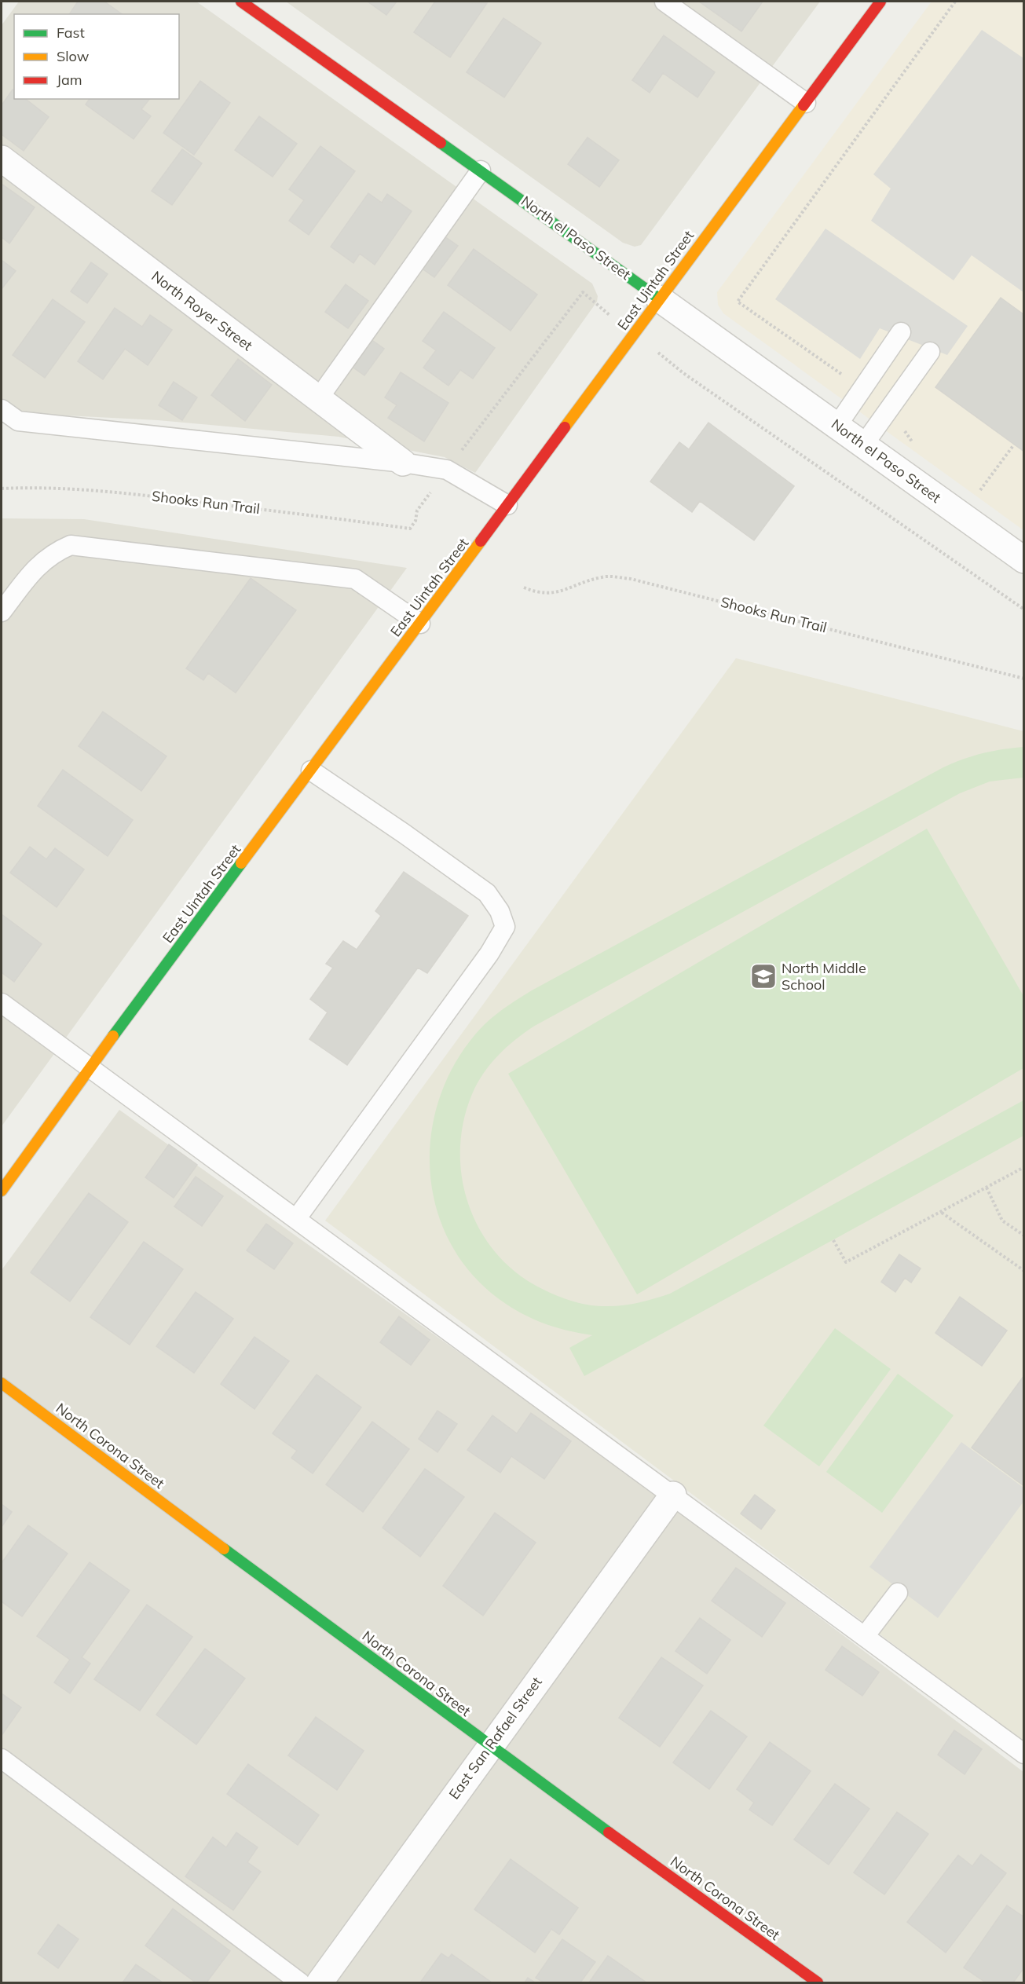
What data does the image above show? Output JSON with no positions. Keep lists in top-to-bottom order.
{
  "streets": {
    "street": [
      "North el Paso Street",
      "East Uintah Street",
      "North Royer Street",
      "North Corona Street",
      "East San Rafael Street"
    ],
    "path": ["Shooks Run Trail"]
  },
  "crossings": [
    ["North el Paso Street", "East Uintah Street"],
    ["North Corona Street", "East San Rafael Street"]
  ],
  "places": {
    "school or university": ["North Middle School"]
  },
  "legend": ["Fast", "Slow", "Jam"]
}
